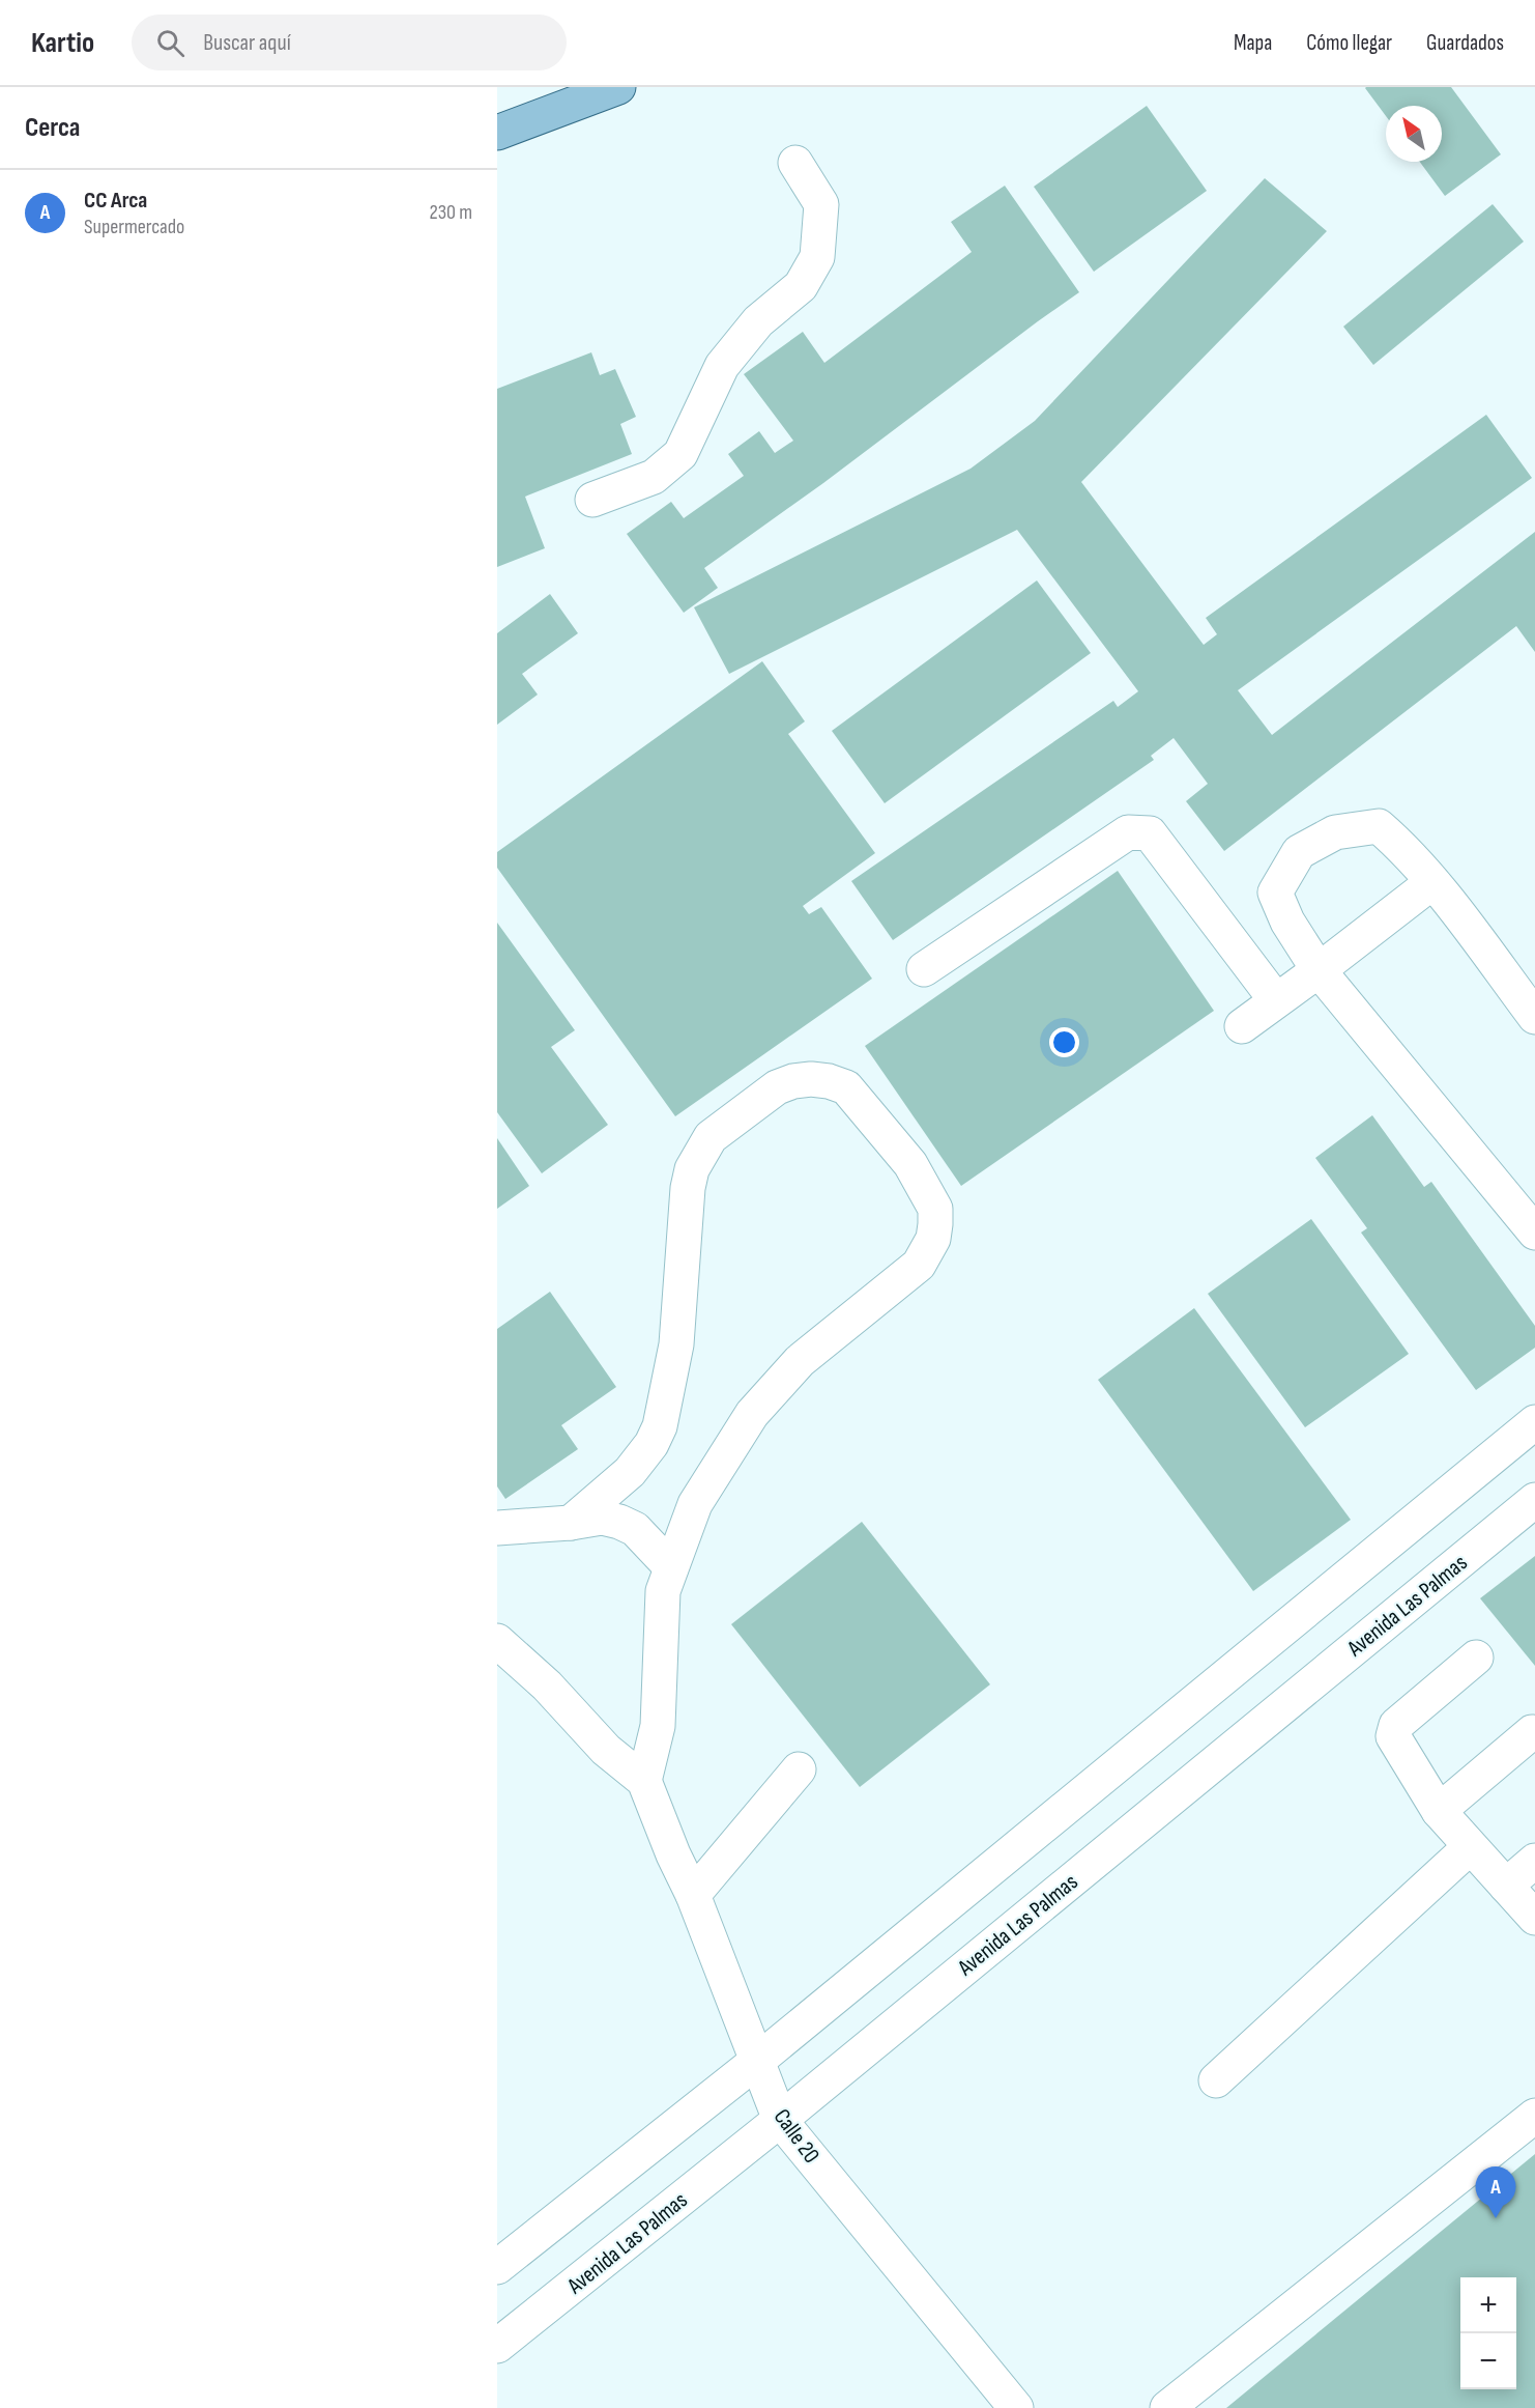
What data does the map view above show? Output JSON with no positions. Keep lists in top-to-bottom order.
{
  "streets": {
    "street": ["Avenida Las Palmas", "Calle 20"]
  },
  "crossings": [
    ["Avenida Las Palmas", "Calle 20"]
  ],
  "north": "top left",
  "page": {
    "header": "Kartio",
    "search": "Buscar aquí",
    "nav": ["Mapa", "Cómo llegar", "Guardados"],
    "heading": "Cerca",
    "list": [
      {
        "mark": "A",
        "name": "CC Arca",
        "note": "Supermercado",
        "value": "230 m"
      }
    ],
    "pins": "A",
    "map_buttons": ["+", "−"]
  }
}
